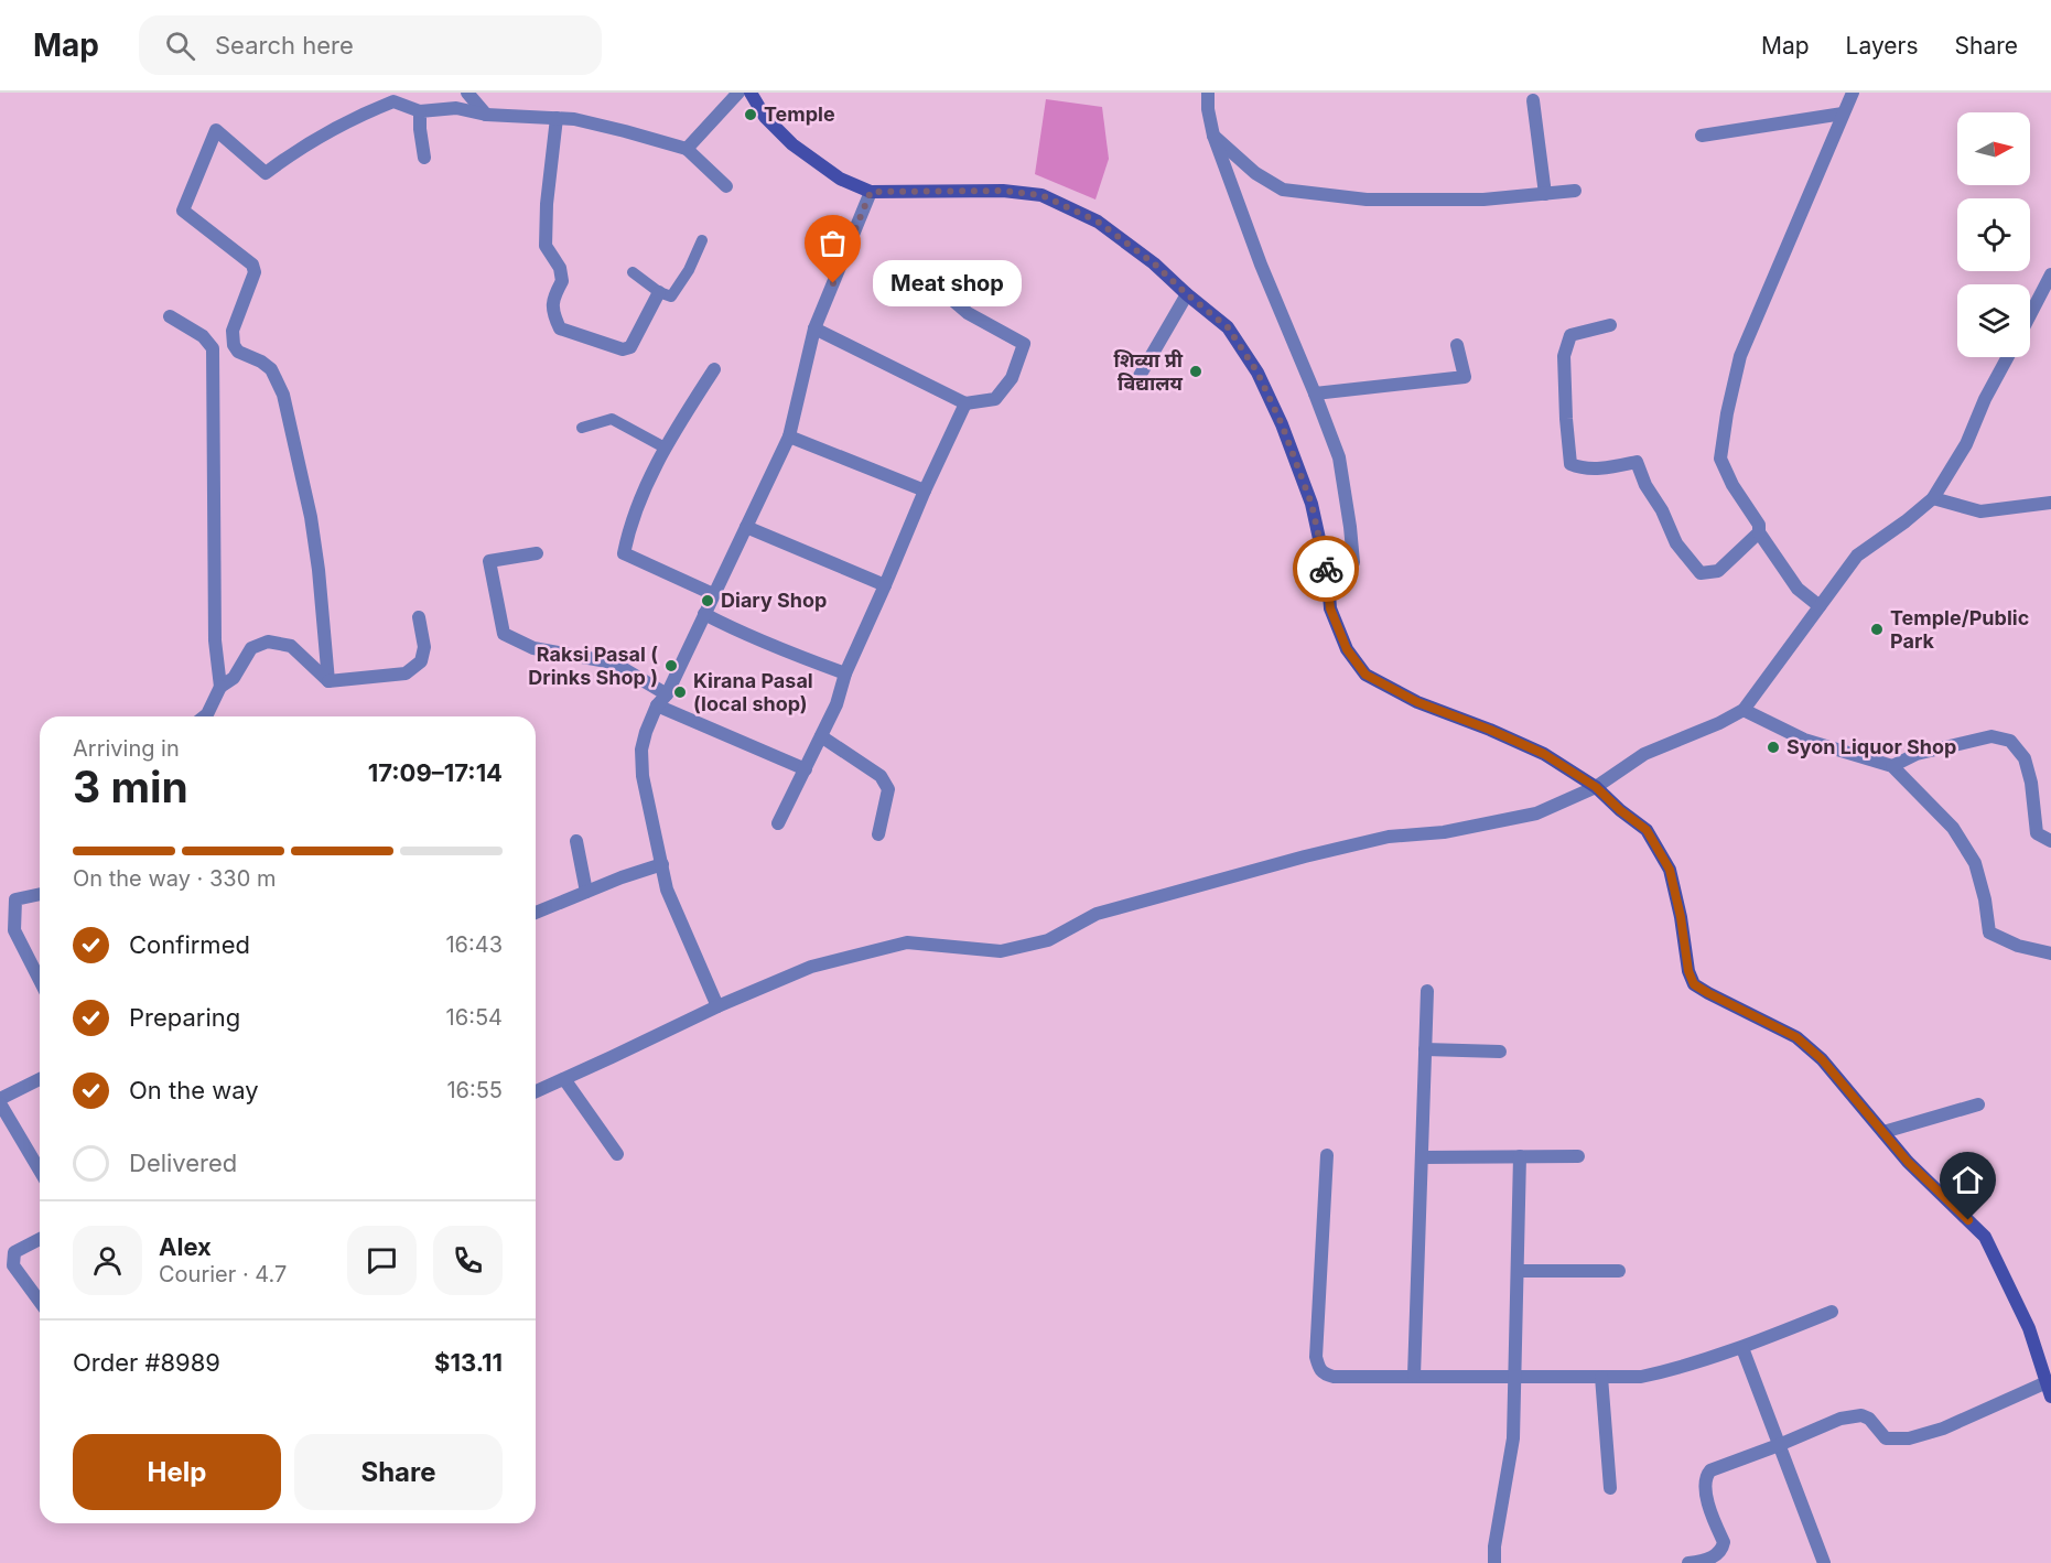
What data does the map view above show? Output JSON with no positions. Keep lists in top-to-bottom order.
{
  "places": [
    "Temple",
    "Meat shop",
    "शिव्या प्री विद्यालय",
    "Diary Shop",
    "Temple/Public Park",
    "Raksi Pasal ( Drinks Shop )",
    "Kirana Pasal (local shop)",
    "Syon Liquor Shop"
  ],
  "north": "right",
  "page": {
    "header": "Map",
    "search": "Search here",
    "nav": ["Map", "Layers", "Share"],
    "bubble": "Meat shop",
    "heading": ["3 min", "Arriving in", "17:09–17:14"],
    "panel": [
      "Alex",
      "Courier · 4.7",
      "Order #8989",
      "$13.11"
    ],
    "bar": "On the way · 330 m",
    "list": [
      ["Confirmed", "16:43"],
      ["Preparing", "16:54"],
      ["On the way", "16:55"],
      "Delivered"
    ],
    "buttons": ["Help", "Share"]
  }
}
